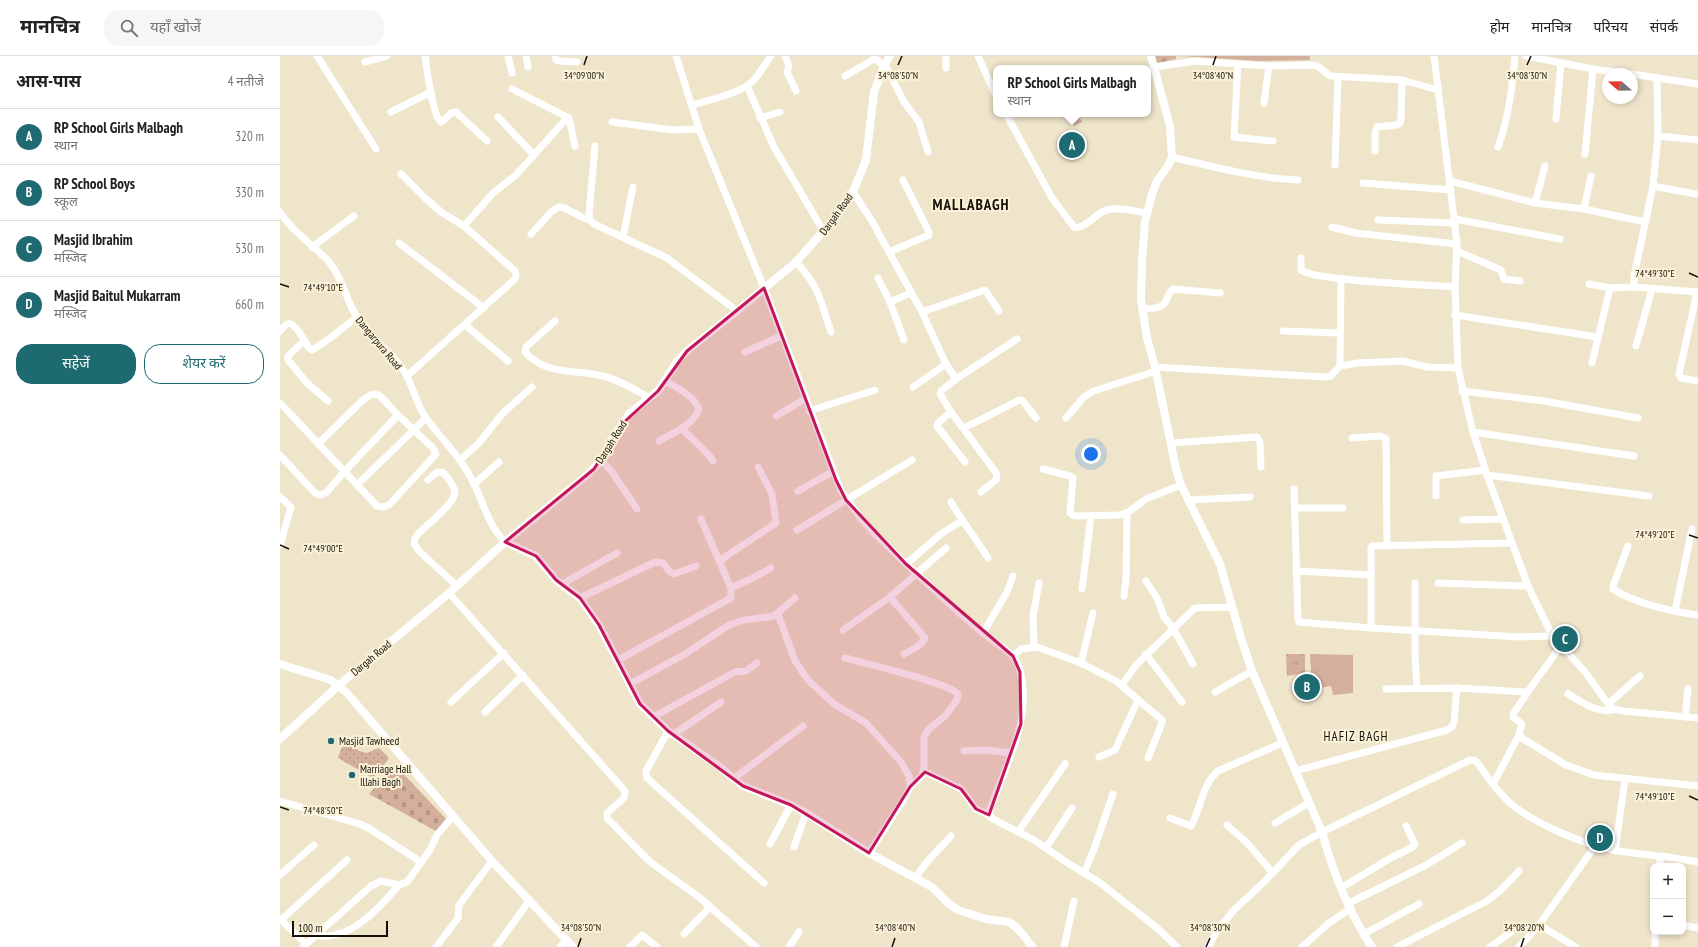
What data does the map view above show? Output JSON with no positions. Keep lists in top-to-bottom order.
{
  "streets": {
    "street": ["Dargah Road", "Dangarpura Road"]
  },
  "crossings": [
    ["Dargah Road", "Dangarpura Road"]
  ],
  "districts": ["MALLABAGH", "HAFIZ BAGH"],
  "places": ["Masjid Tawheed", "Marriage Hall Illahi Bagh"],
  "scale_bar": "100 m",
  "north": "left",
  "page": {
    "header": "मानचित्र",
    "search": "यहाँ खोजें",
    "nav": [
      "होम",
      "मानचित्र",
      "परिचय",
      "संपर्क"
    ],
    "heading": ["आस-पास", "4 नतीजे"],
    "popup": ["RP School Girls Malbagh", "स्थान"],
    "list": [
      {
        "mark": "A",
        "name": "RP School Girls Malbagh",
        "note": "स्थान",
        "value": "320 m"
      },
      {
        "mark": "B",
        "name": "RP School Boys",
        "note": "स्कूल",
        "value": "330 m"
      },
      {
        "mark": "C",
        "name": "Masjid Ibrahim",
        "note": "मस्जिद",
        "value": "530 m"
      },
      {
        "mark": "D",
        "name": "Masjid Baitul Mukarram",
        "note": "मस्जिद",
        "value": "660 m"
      }
    ],
    "pins": [
      "A",
      "C",
      "B",
      "D"
    ],
    "buttons": ["सहेजें", "शेयर करें"],
    "map_buttons": ["+", "−"],
    "scale": "100 m"
  },
  "coordinates": [
    "34°09'00\"N",
    "34°08'50\"N",
    "34°08'40\"N",
    "34°08'30\"N",
    "74°49'30\"E",
    "74°49'10\"E",
    "74°49'20\"E",
    "74°49'00\"E",
    "74°48'50\"E",
    "34°08'20\"N"
  ]
}
